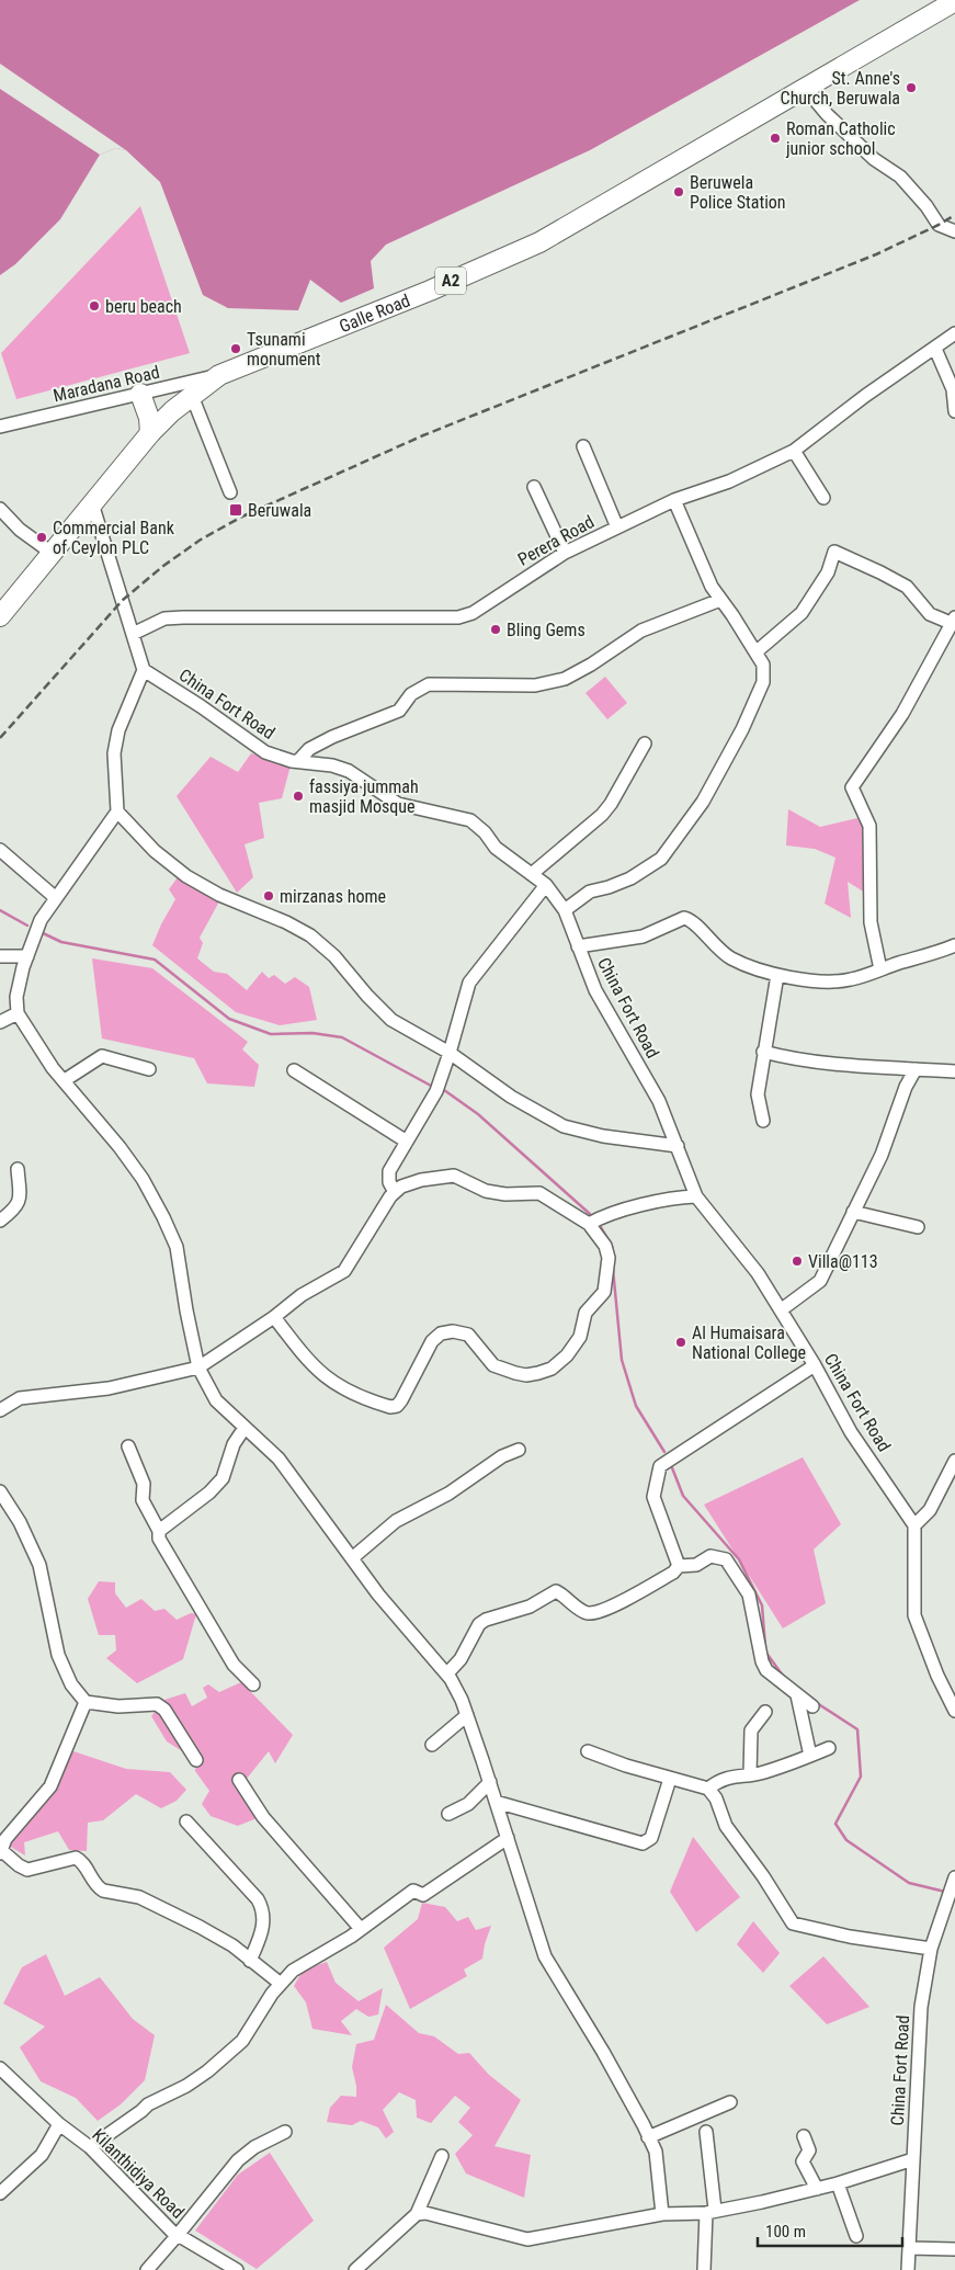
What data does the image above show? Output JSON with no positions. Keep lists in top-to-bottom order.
{
  "streets": {
    "highway": ["A2", "Galle Road"],
    "street": [
      "Maradana Road",
      "Perera Road",
      "China Fort Road",
      "Kilanthidiya Road"
    ]
  },
  "crossings": [
    ["Galle Road", "Maradana Road"]
  ],
  "places": {
    "other": [
      "St. Anne's Church, Beruwala",
      "Roman Catholic junior school",
      "Beruwela Police Station",
      "beru beach",
      "Tsunami monument",
      "Commercial Bank of Ceylon PLC",
      "Bling Gems",
      "fassiya jummah masjid Mosque",
      "mirzanas home",
      "Villa@113",
      "Al Humaisara National College"
    ],
    "transit": ["Beruwala"]
  },
  "scale_bar": "100 m"
}
